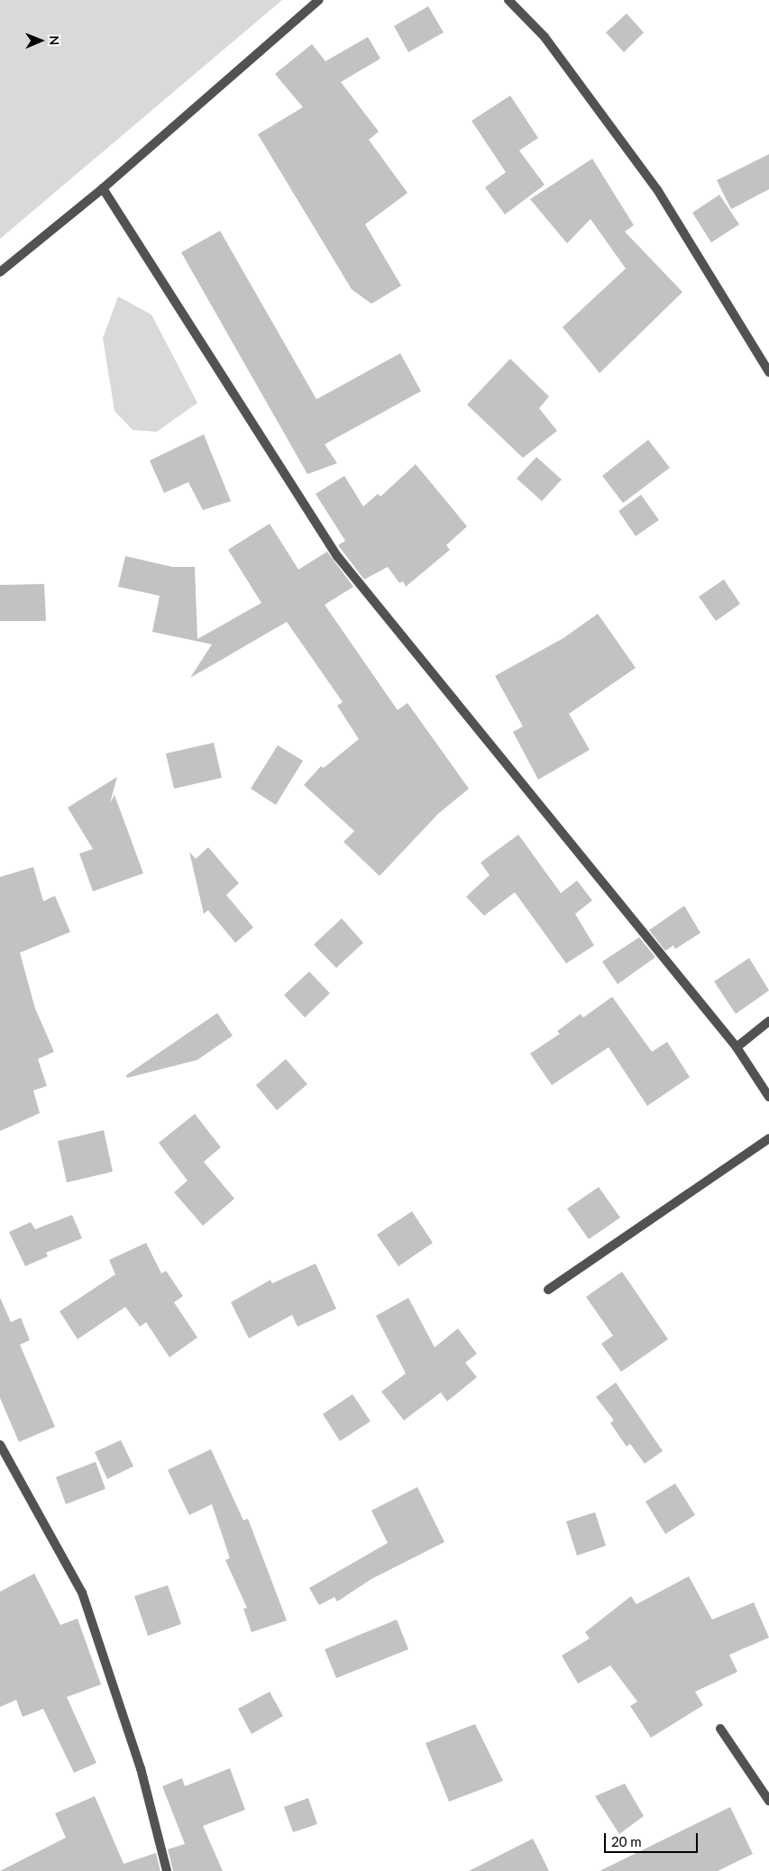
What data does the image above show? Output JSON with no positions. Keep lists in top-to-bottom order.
{
  "scale_bar": "20 m",
  "north": "right"
}
